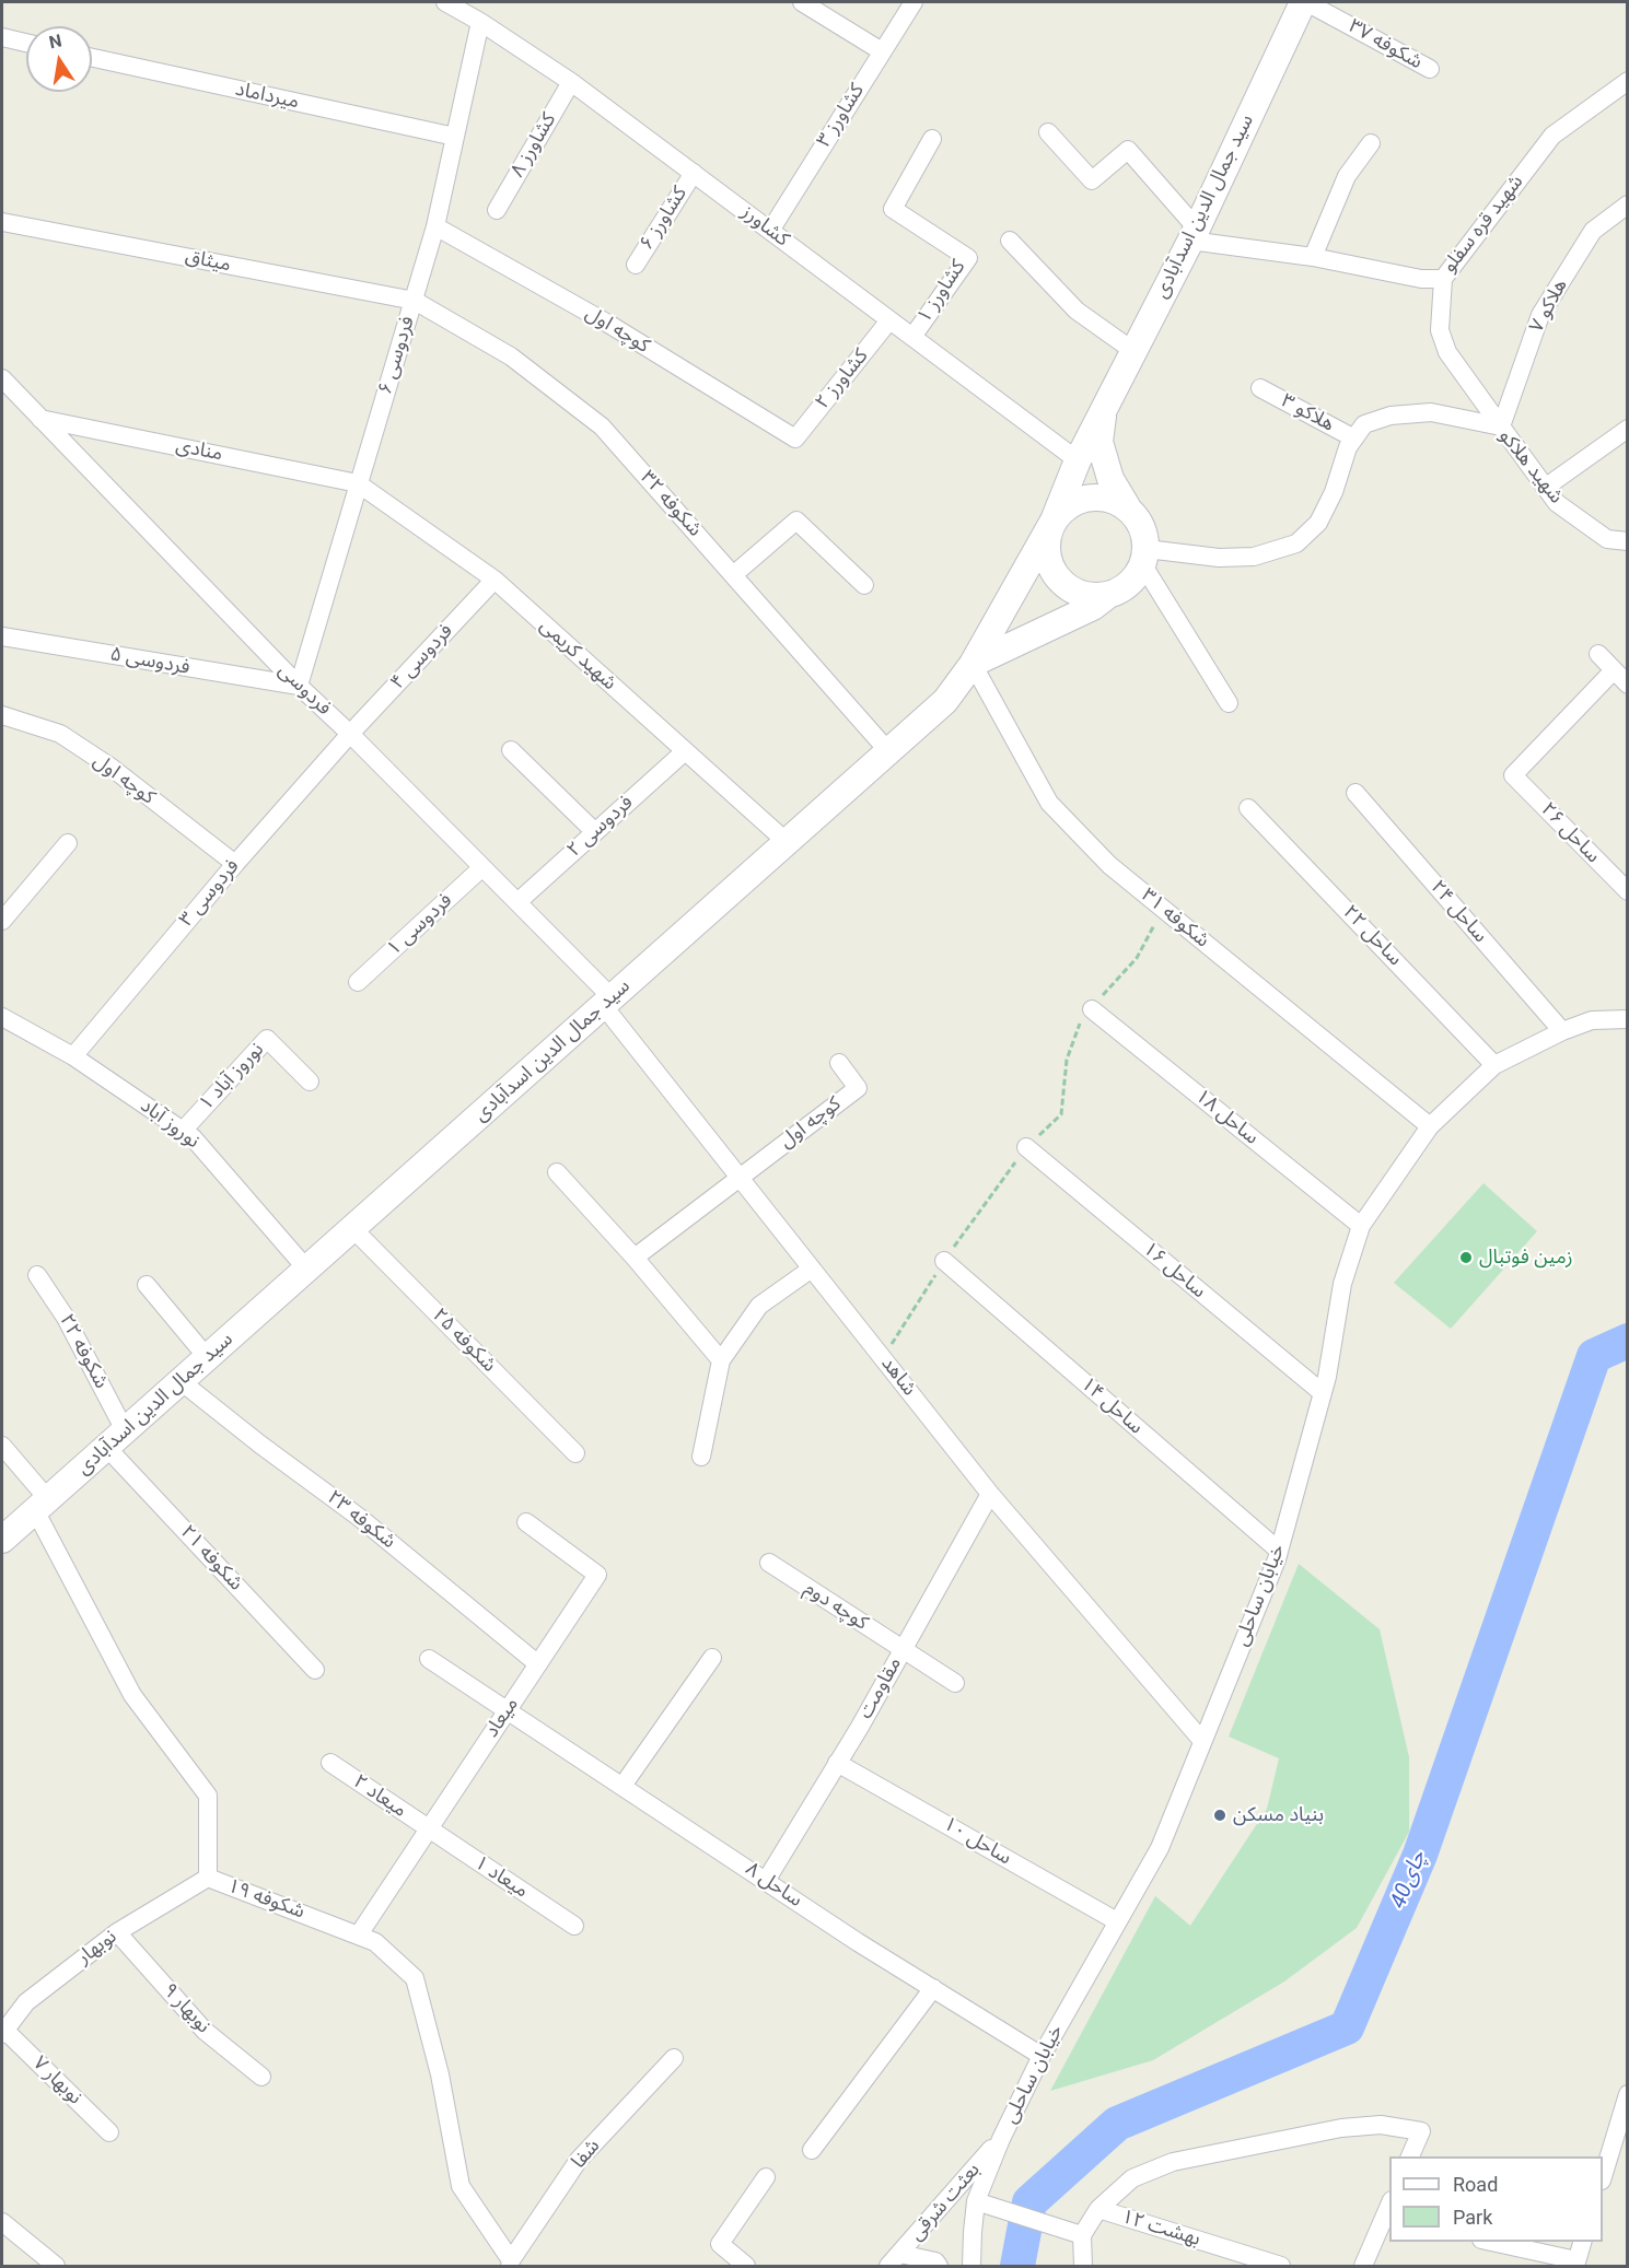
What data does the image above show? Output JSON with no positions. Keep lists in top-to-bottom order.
{
  "streets": {
    "main road": ["سید جمال الدین اسدآبادی"],
    "street": [
      "شکوفه ۳۷",
      "میرداماد",
      "کشاورز ۳",
      "کشاورز ۸",
      "کشاورز ۶",
      "شهید قره سفلو",
      "کشاورز",
      "میثاق",
      "کشاورز ۱",
      "هلاکو ۷",
      "کوچه اول",
      "فردوسی ۶",
      "کشاورز ۲",
      "هلاکو ۳",
      "منادی",
      "شهید هلاکو",
      "شکوفه ۳۲",
      "شهید کریمی",
      "فردوسی ۴",
      "فردوسی ۵",
      "فردوسی",
      "فردوسی ۲",
      "ساحل ۲۶",
      "فردوسی ۳",
      "ساحل ۲۴",
      "شکوفه ۳۱",
      "فردوسی ۱",
      "ساحل ۲۲",
      "نوروز آباد ۱",
      "ساحل ۱۸",
      "نوروز آباد",
      "ساحل ۱۶",
      "شکوفه ۲۵",
      "شکوفه ۲۲",
      "شاهد",
      "ساحل ۱۴",
      "شکوفه ۲۳",
      "شکوفه ۲۱",
      "خیابان ساحلی",
      "کوچه دوم",
      "مقاومت",
      "میعاد",
      "میعاد ۲",
      "ساحل ۱۰",
      "میعاد ۱",
      "ساحل ۸",
      "شکوفه ۱۹",
      "نوبهار",
      "نوبهار ۹",
      "نوبهار ۷",
      "شفا",
      "بعثت شرقی",
      "بهشت ۱۲"
    ]
  },
  "crossings": [
    ["شکوفه ۳۷", "سید جمال الدین اسدآبادی"],
    ["میرداماد", "فردوسی ۶"],
    ["کشاورز ۳", "کشاورز"],
    ["کشاورز ۸", "کشاورز"],
    ["سید جمال الدین اسدآبادی", "شهید قره سفلو"],
    ["سید جمال الدین اسدآبادی", "کشاورز"],
    ["سید جمال الدین اسدآبادی", "شهید هلاکو"],
    ["سید جمال الدین اسدآبادی", "شکوفه ۳۲"],
    ["سید جمال الدین اسدآبادی", "شهید کریمی"],
    ["سید جمال الدین اسدآبادی", "فردوسی"],
    ["سید جمال الدین اسدآبادی", "شکوفه ۳۱"],
    ["سید جمال الدین اسدآبادی", "نوروز آباد"],
    ["سید جمال الدین اسدآبادی", "شکوفه ۲۵"],
    ["سید جمال الدین اسدآبادی", "شکوفه ۲۲"],
    ["سید جمال الدین اسدآبادی", "شاهد"],
    ["سید جمال الدین اسدآبادی", "شکوفه ۲۳"],
    ["سید جمال الدین اسدآبادی", "شکوفه ۲۱"],
    ["سید جمال الدین اسدآبادی", "شکوفه ۱۹"],
    ["کشاورز ۶", "کشاورز"],
    ["کشاورز", "کشاورز ۱"],
    ["کشاورز", "فردوسی ۶"],
    ["کشاورز", "کشاورز ۲"],
    ["میثاق", "فردوسی ۶"],
    ["میثاق", "شکوفه ۳۲"],
    ["هلاکو ۷", "شهید هلاکو"],
    ["کوچه اول", "فردوسی ۶"],
    ["کوچه اول", "کشاورز ۲"],
    ["کوچه اول", "فردوسی ۳"],
    ["کوچه اول", "شاهد"],
    ["فردوسی ۶", "منادی"],
    ["فردوسی ۶", "شکوفه ۳۲"],
    ["فردوسی ۶", "شهید کریمی"],
    ["فردوسی ۶", "فردوسی ۵"],
    ["فردوسی ۶", "فردوسی"],
    ["هلاکو ۳", "شهید هلاکو"],
    ["منادی", "شهید کریمی"],
    ["منادی", "فردوسی"],
    ["شهید کریمی", "فردوسی ۴"],
    ["شهید کریمی", "فردوسی ۲"],
    ["فردوسی ۴", "فردوسی"],
    ["فردوسی ۴", "فردوسی ۳"],
    ["فردوسی ۵", "فردوسی"],
    ["فردوسی", "فردوسی ۲"],
    ["فردوسی", "فردوسی ۳"],
    ["فردوسی", "فردوسی ۱"],
    ["فردوسی", "شاهد"],
    ["فردوسی ۳", "نوروز آباد"],
    ["ساحل ۲۴", "خیابان ساحلی"],
    ["شکوفه ۳۱", "خیابان ساحلی"],
    ["ساحل ۲۲", "خیابان ساحلی"],
    ["نوروز آباد ۱", "نوروز آباد"],
    ["ساحل ۱۸", "خیابان ساحلی"],
    ["ساحل ۱۶", "خیابان ساحلی"],
    ["شکوفه ۲۲", "شکوفه ۲۱"],
    ["شاهد", "خیابان ساحلی"],
    ["شاهد", "مقاومت"],
    ["ساحل ۱۴", "خیابان ساحلی"],
    ["شکوفه ۲۳", "میعاد"],
    ["خیابان ساحلی", "ساحل ۱۰"],
    ["خیابان ساحلی", "ساحل ۸"],
    ["خیابان ساحلی", "بعثت شرقی"],
    ["کوچه دوم", "مقاومت"],
    ["مقاومت", "ساحل ۱۰"],
    ["مقاومت", "ساحل ۸"],
    ["میعاد", "میعاد ۲"],
    ["میعاد", "میعاد ۱"],
    ["میعاد", "ساحل ۸"],
    ["میعاد", "شکوفه ۱۹"],
    ["میعاد ۲", "میعاد ۱"],
    ["شکوفه ۱۹", "نوبهار"],
    ["شکوفه ۱۹", "شفا"],
    ["نوبهار", "نوبهار ۹"],
    ["نوبهار", "نوبهار ۷"]
  ],
  "water": ["40چای"],
  "places": ["زمین فوتبال", "بنیاد مسکن"],
  "legend": ["Road", "Park"],
  "north": "top"
}
